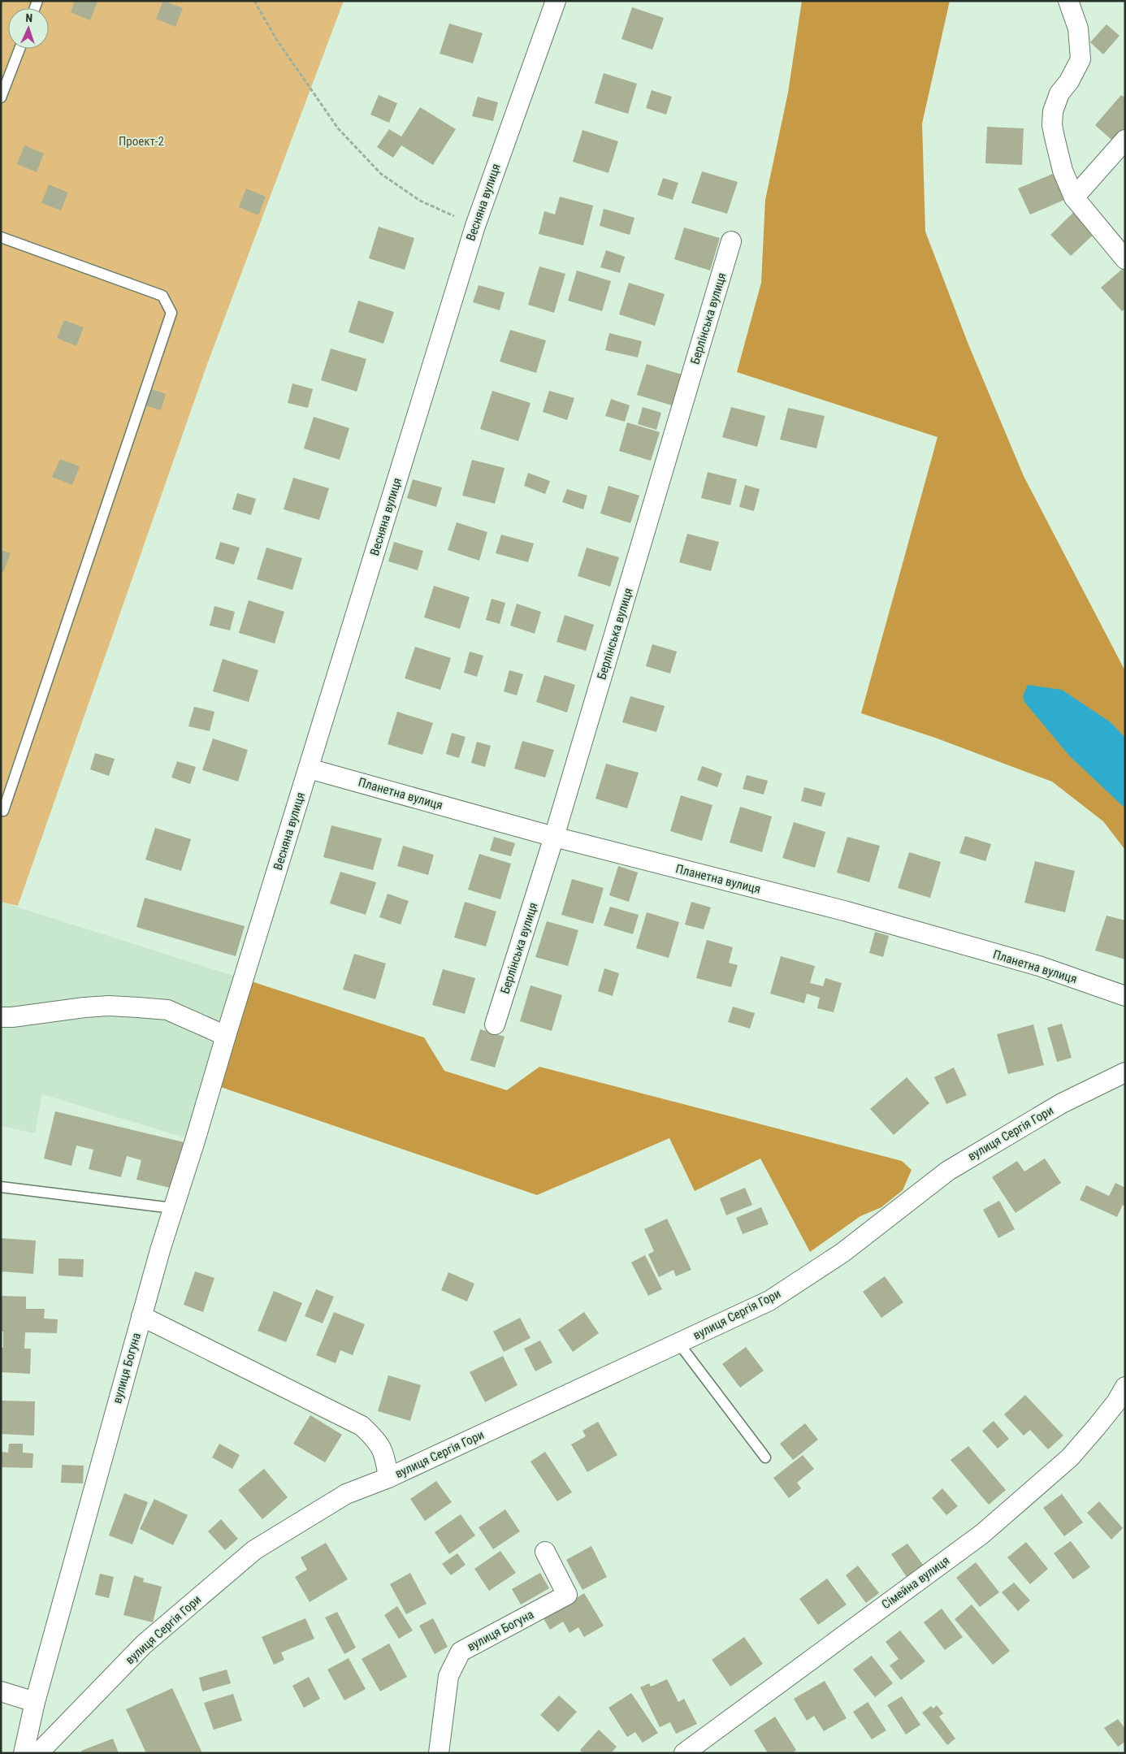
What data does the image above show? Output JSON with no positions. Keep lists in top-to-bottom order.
{
  "streets": {
    "street": [
      "Весняна вулиця",
      "Берлінська вулиця",
      "Планетна вулиця",
      "вулиця Сергія Гори",
      "вулиця Богуна",
      "Сімейна вулиця"
    ]
  },
  "crossings": [
    ["Весняна вулиця", "Планетна вулиця"],
    ["Весняна вулиця", "вулиця Богуна"],
    ["Берлінська вулиця", "Планетна вулиця"],
    ["вулиця Сергія Гори", "вулиця Богуна"]
  ],
  "parks": ["Проект-2"],
  "north": "top"
}
